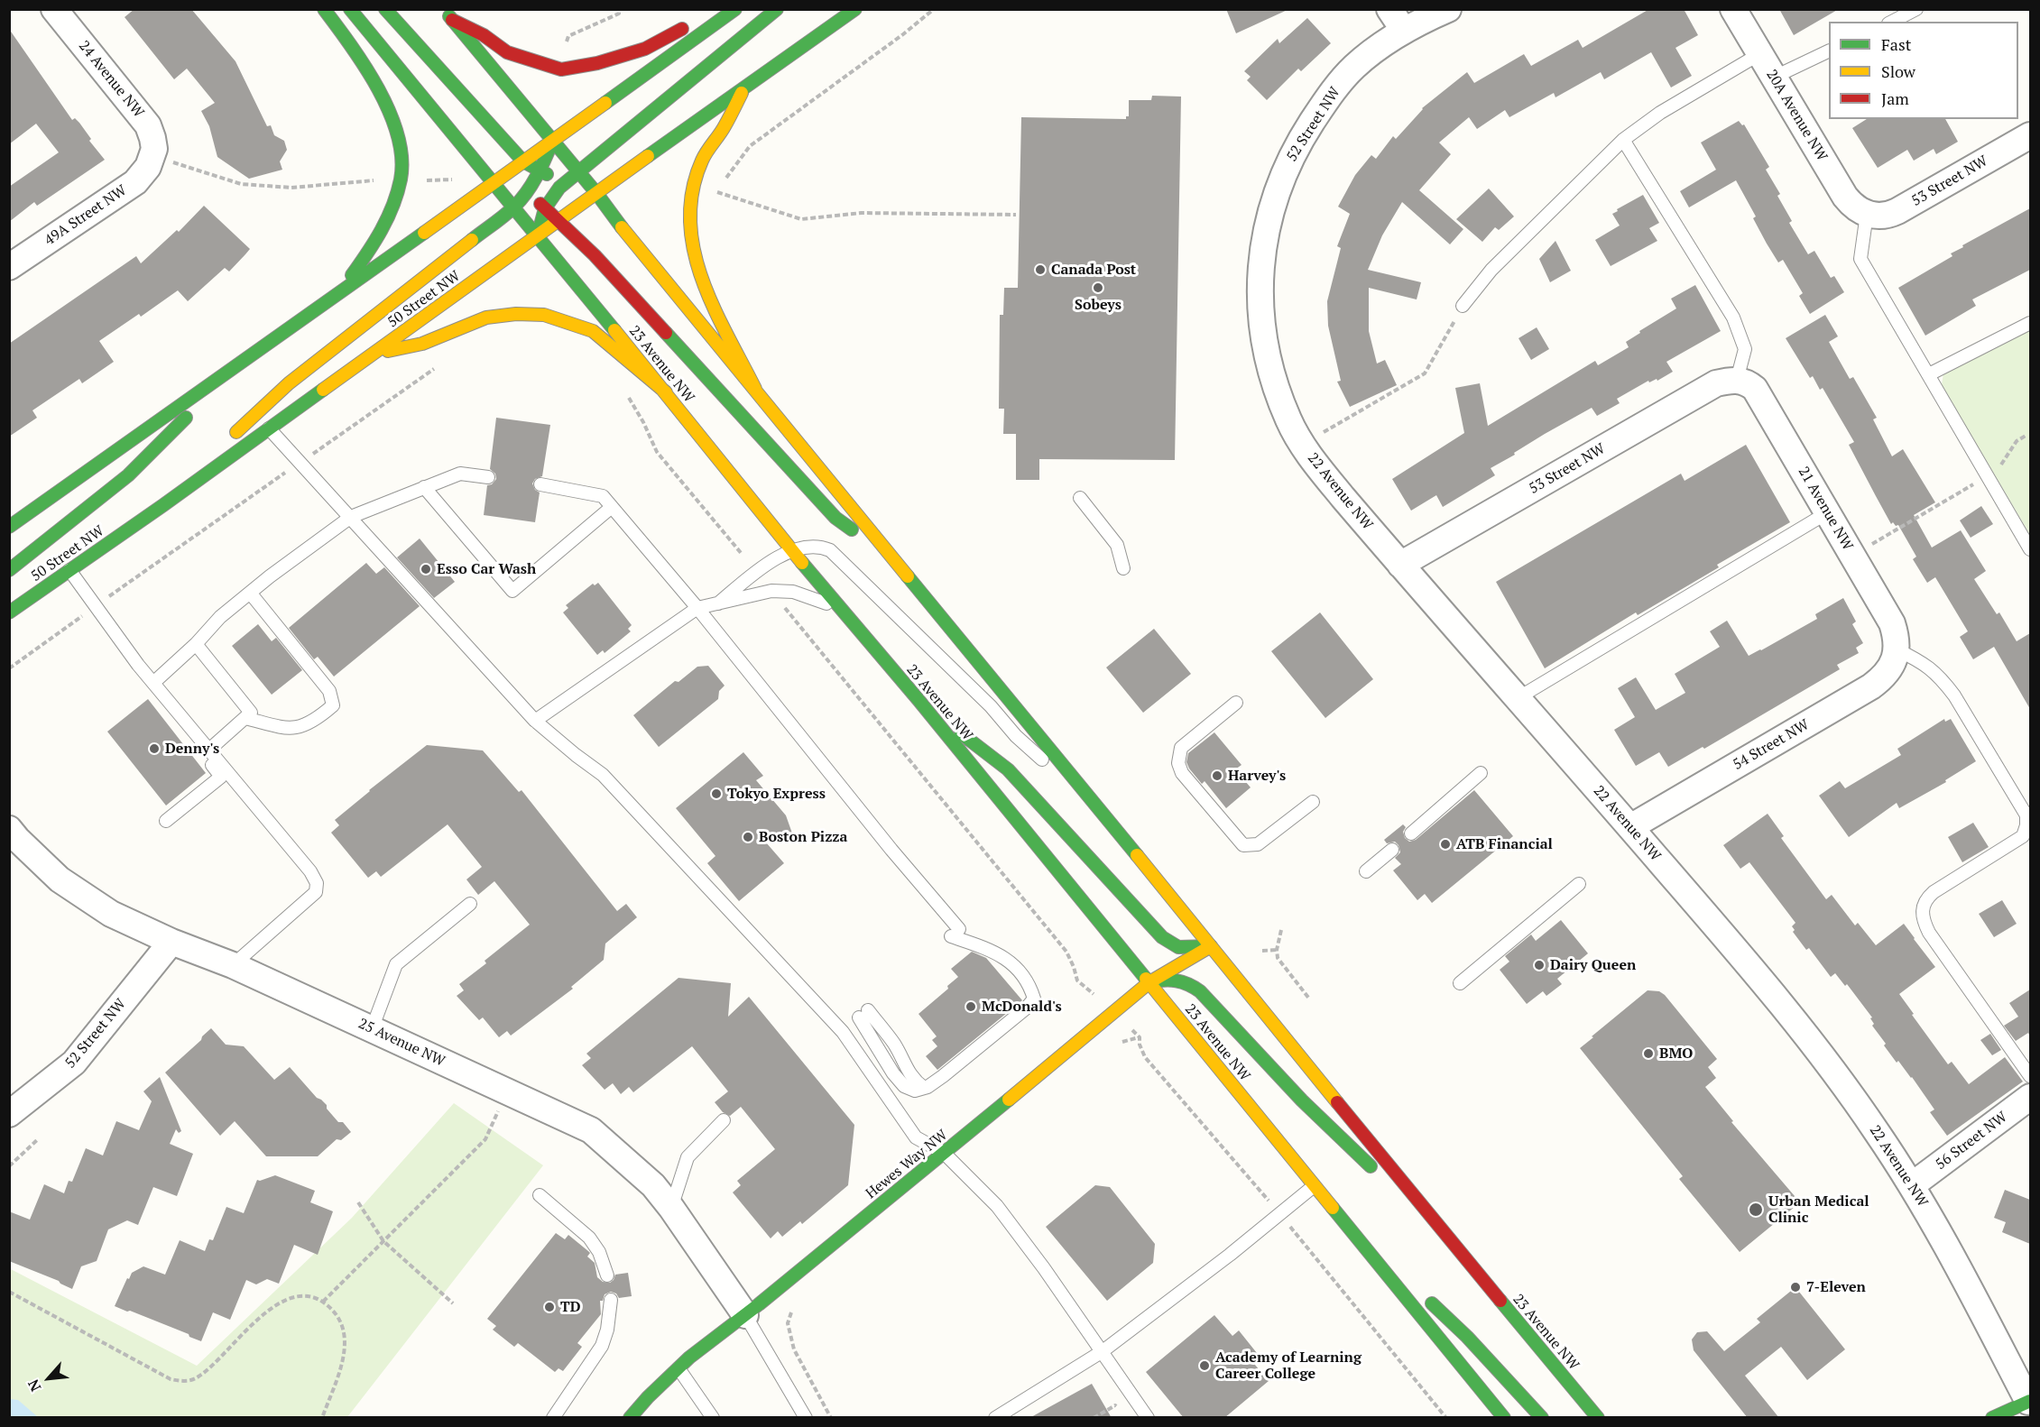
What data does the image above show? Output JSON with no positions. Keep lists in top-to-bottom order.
{
  "streets": {
    "main road": ["50 Street NW", "23 Avenue NW", "Hewes Way NW"],
    "street": [
      "24 Avenue NW",
      "20A Avenue NW",
      "52 Street NW",
      "53 Street NW",
      "49A Street NW",
      "22 Avenue NW",
      "21 Avenue NW",
      "54 Street NW",
      "25 Avenue NW",
      "56 Street NW"
    ]
  },
  "crossings": [
    ["24 Avenue NW", "49A Street NW"],
    ["20A Avenue NW", "53 Street NW"],
    ["52 Street NW", "22 Avenue NW"],
    ["52 Street NW", "25 Avenue NW"],
    ["53 Street NW", "22 Avenue NW"],
    ["53 Street NW", "21 Avenue NW"],
    ["50 Street NW", "23 Avenue NW"],
    ["23 Avenue NW", "Hewes Way NW"],
    ["22 Avenue NW", "54 Street NW"],
    ["22 Avenue NW", "56 Street NW"],
    ["21 Avenue NW", "54 Street NW"],
    ["25 Avenue NW", "Hewes Way NW"]
  ],
  "places": [
    "Canada Post",
    "Sobeys",
    "Esso Car Wash",
    "Denny's",
    "Harvey's",
    "Tokyo Express",
    "Boston Pizza",
    "ATB Financial",
    "Dairy Queen",
    "McDonald's",
    "BMO",
    "Urban Medical Clinic",
    "7-Eleven",
    "TD",
    "Academy of Learning Career College"
  ],
  "legend": ["Fast", "Slow", "Jam"],
  "north": "bottom left"
}
